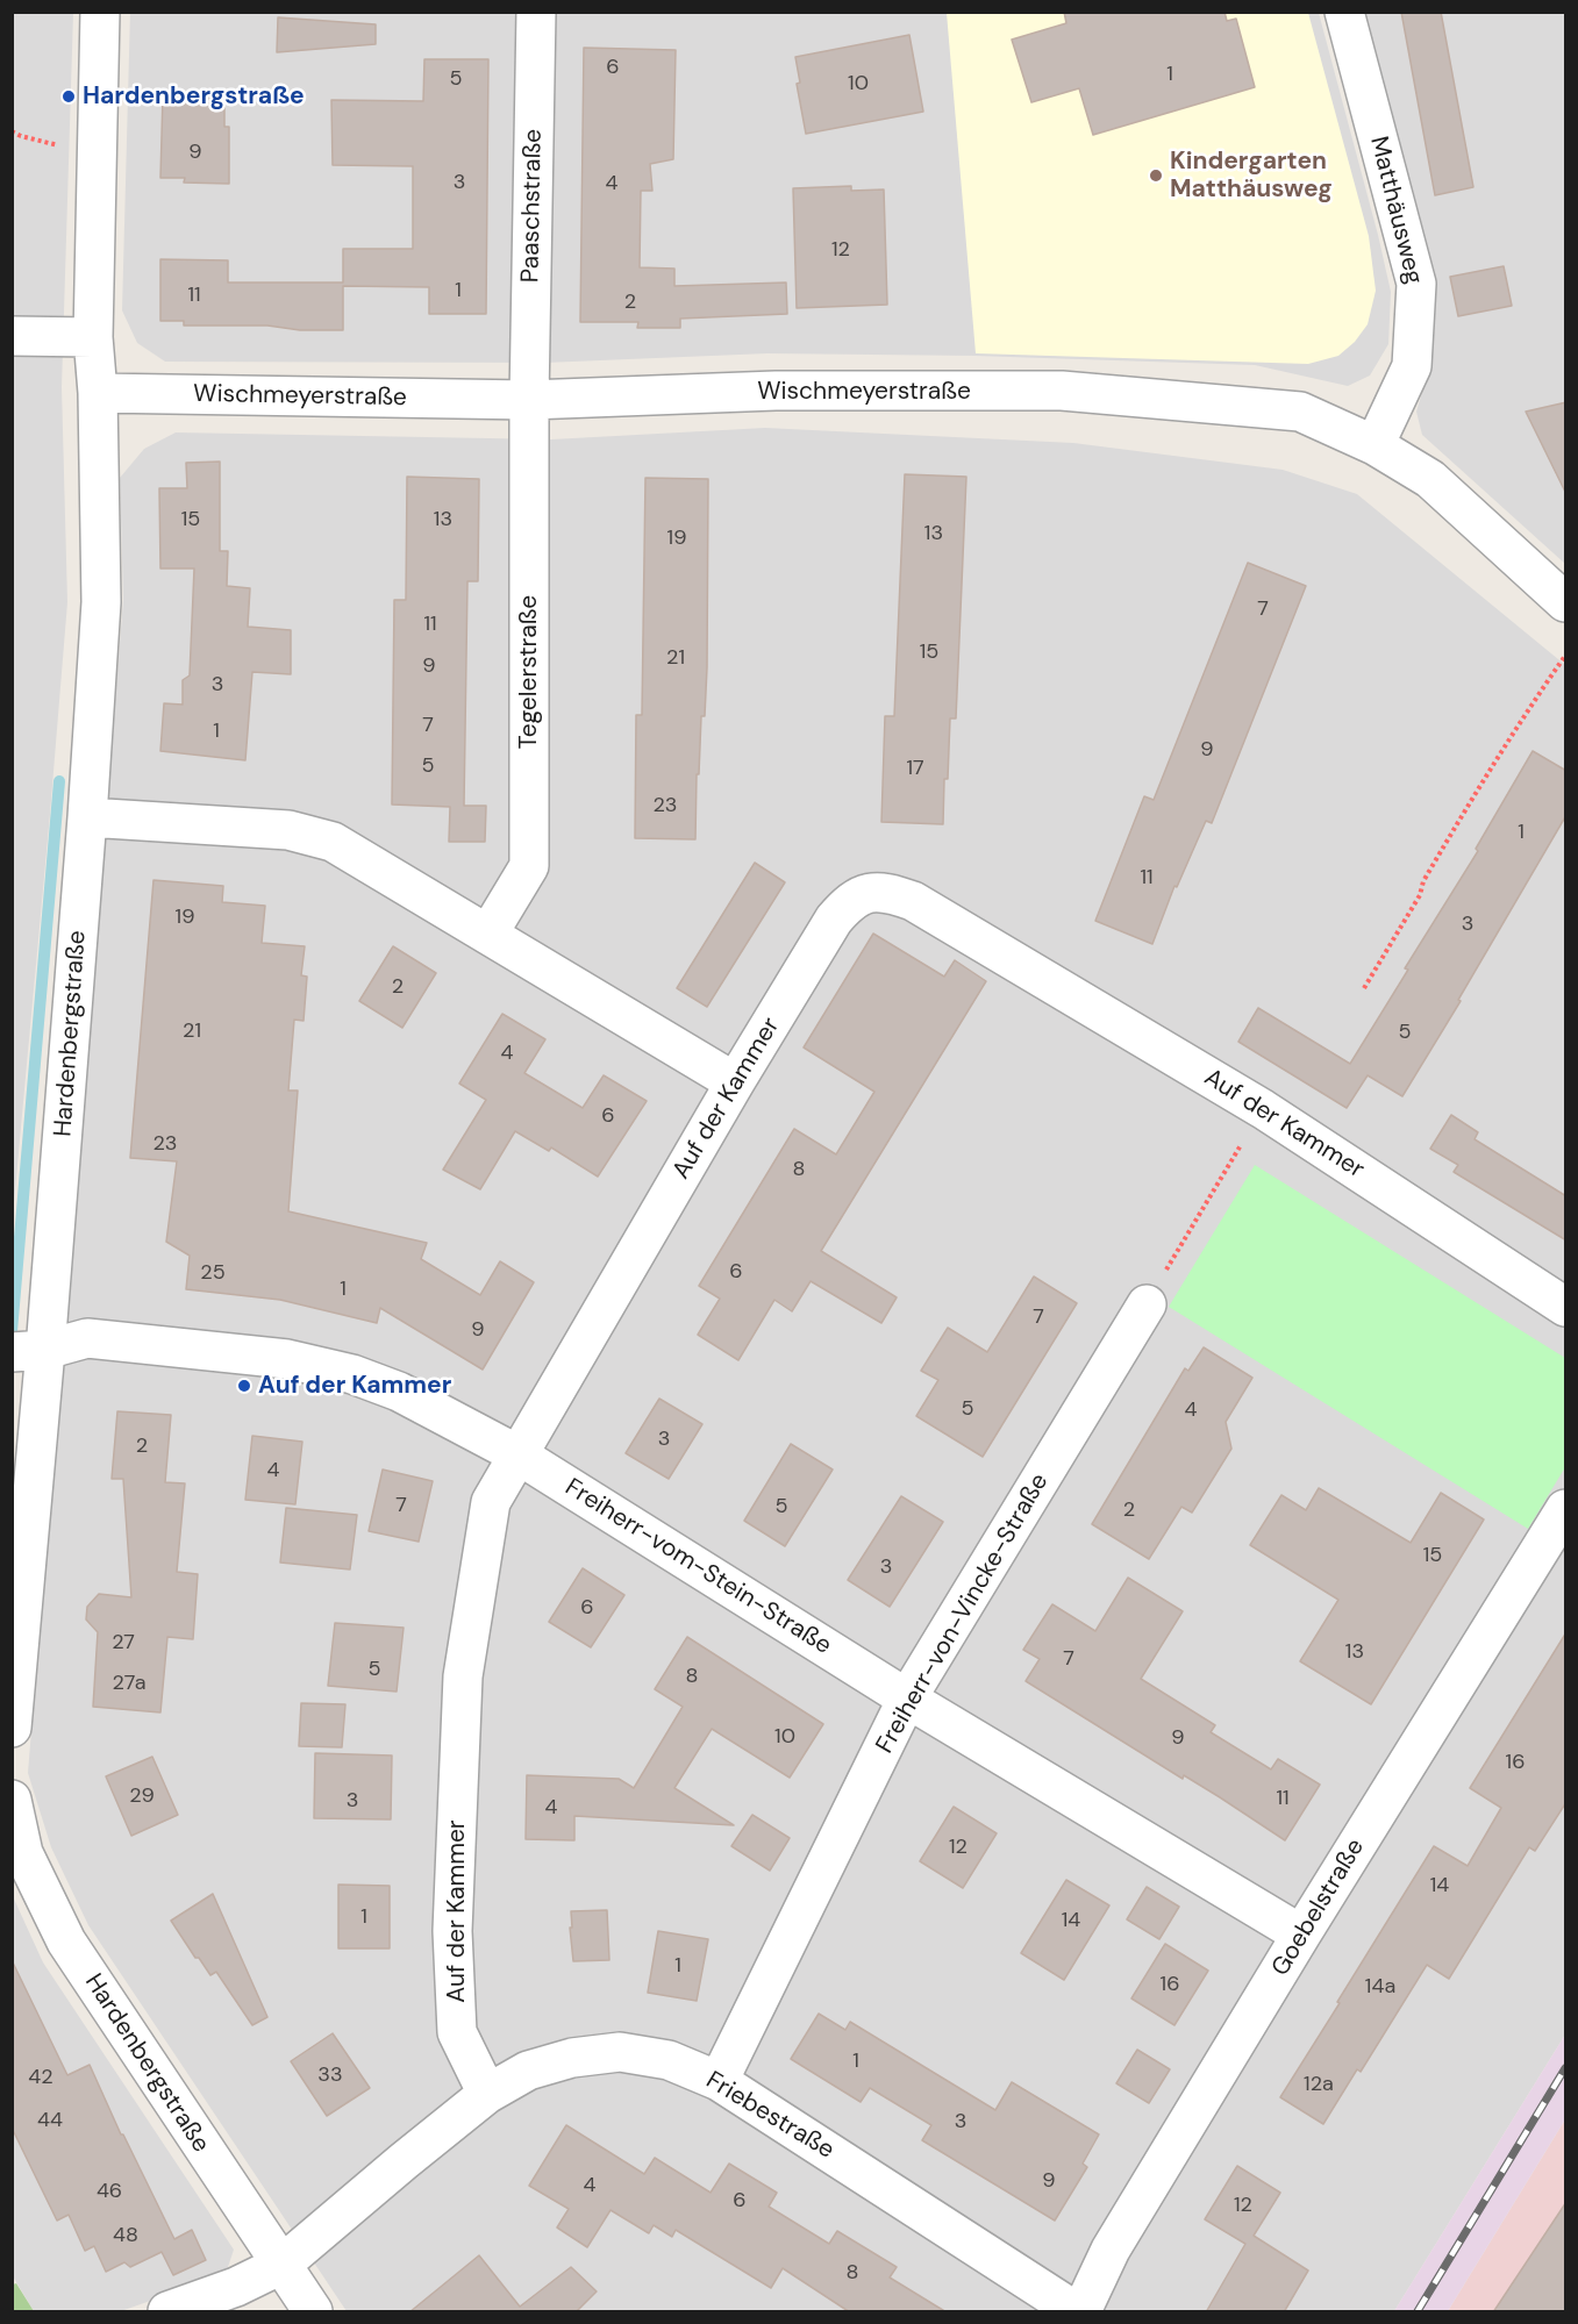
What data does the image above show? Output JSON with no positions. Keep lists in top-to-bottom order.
{
  "streets": {
    "street": [
      "Paaschstraße",
      "Matthäusweg",
      "Wischmeyerstraße",
      "Tegelerstraße",
      "Hardenbergstraße",
      "Auf der Kammer",
      "Freiherr-vom-Stein-Straße",
      "Freiherr-von-Vincke-Straße",
      "Goebelstraße",
      "Friebestraße"
    ]
  },
  "crossings": [
    ["Paaschstraße", "Wischmeyerstraße"],
    ["Paaschstraße", "Tegelerstraße"],
    ["Matthäusweg", "Wischmeyerstraße"],
    ["Wischmeyerstraße", "Tegelerstraße"],
    ["Wischmeyerstraße", "Hardenbergstraße"],
    ["Hardenbergstraße", "Freiherr-vom-Stein-Straße"],
    ["Hardenbergstraße", "Friebestraße"],
    ["Auf der Kammer", "Freiherr-vom-Stein-Straße"],
    ["Auf der Kammer", "Friebestraße"],
    ["Freiherr-vom-Stein-Straße", "Freiherr-von-Vincke-Straße"],
    ["Freiherr-vom-Stein-Straße", "Goebelstraße"],
    ["Freiherr-von-Vincke-Straße", "Friebestraße"]
  ],
  "places": ["Hardenbergstraße", "Kindergarten Matthäusweg", "Auf der Kammer"],
  "house_numbers": [
    "6",
    "1",
    "5",
    "10",
    "9",
    "3",
    "4",
    "12",
    "1",
    "11",
    "2",
    "15",
    "13",
    "13",
    "19",
    "7",
    "11",
    "15",
    "21",
    "9",
    "3",
    "7",
    "1",
    "9",
    "5",
    "17",
    "23",
    "1",
    "11",
    "19",
    "3",
    "2",
    "21",
    "5",
    "4",
    "6",
    "23",
    "8",
    "6",
    "25",
    "1",
    "7",
    "9",
    "5",
    "4",
    "3",
    "2",
    "4",
    "7",
    "5",
    "2",
    "15",
    "3",
    "6",
    "27",
    "13",
    "7",
    "5",
    "8",
    "27a",
    "10",
    "9",
    "16",
    "29",
    "11",
    "3",
    "4",
    "12",
    "14",
    "1",
    "14",
    "1",
    "16",
    "14a",
    "1",
    "33",
    "42",
    "12a",
    "44",
    "3",
    "9",
    "4",
    "46",
    "6",
    "12",
    "48",
    "8"
  ]
}
